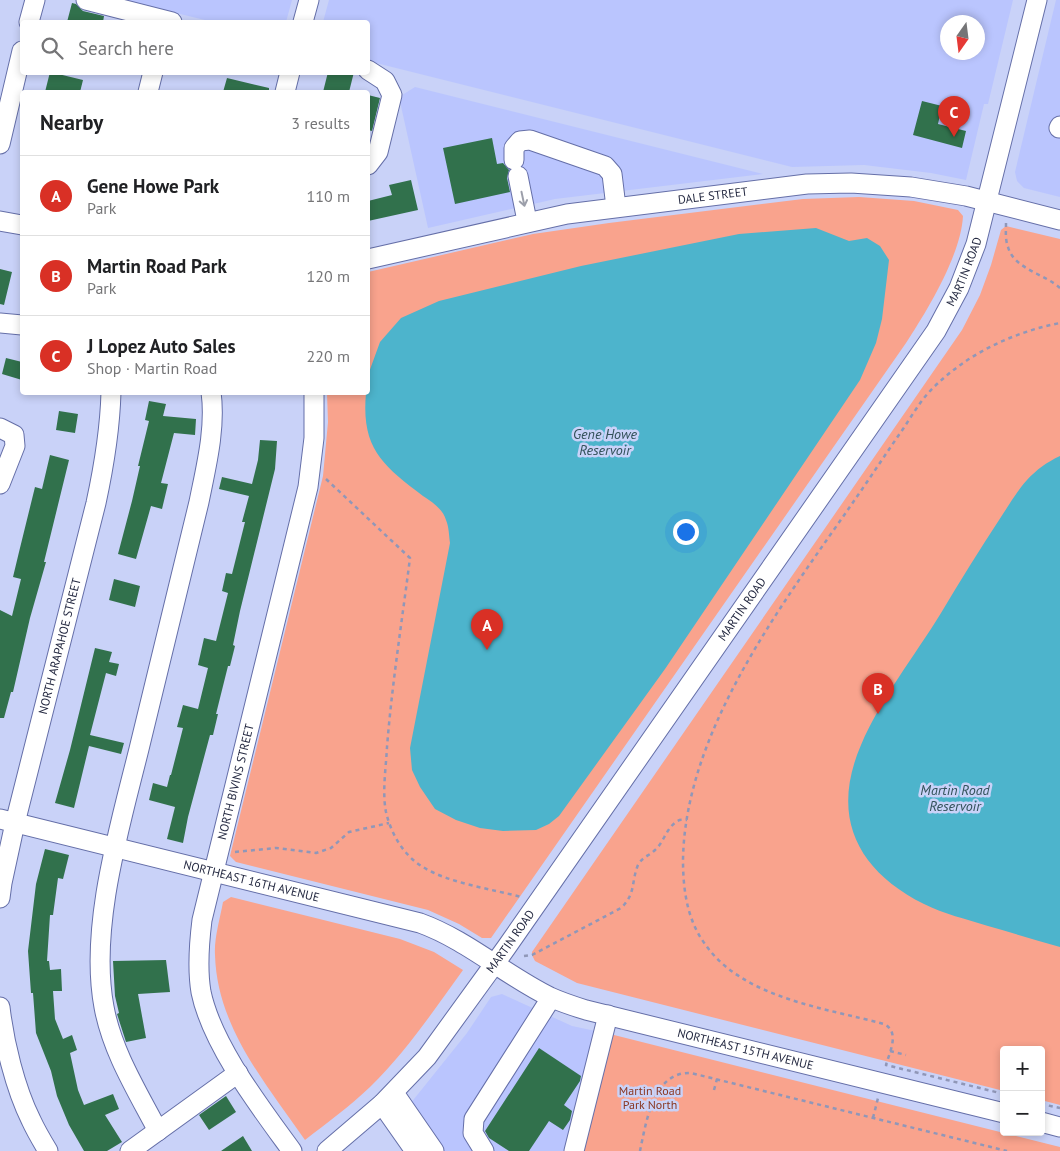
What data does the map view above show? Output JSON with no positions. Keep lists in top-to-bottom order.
{
  "streets": {
    "street": [
      "DALE STREET",
      "MARTIN ROAD",
      "NORTH ARAPAHOE STREET",
      "NORTH BIVINS STREET",
      "NORTHEAST 16TH AVENUE",
      "NORTHEAST 15TH AVENUE"
    ]
  },
  "crossings": [
    ["DALE STREET", "MARTIN ROAD"],
    ["MARTIN ROAD", "NORTHEAST 16TH AVENUE"],
    ["MARTIN ROAD", "NORTHEAST 15TH AVENUE"],
    ["NORTH ARAPAHOE STREET", "NORTHEAST 16TH AVENUE"],
    ["NORTH BIVINS STREET", "NORTHEAST 16TH AVENUE"],
    ["NORTHEAST 16TH AVENUE", "NORTHEAST 15TH AVENUE"]
  ],
  "water": ["Gene Howe Reservoir", "Martin Road Reservoir"],
  "parks": ["Martin Road Park North"],
  "north": "bottom",
  "page": {
    "search": "Search here",
    "heading": ["Nearby", "3 results"],
    "pins": ["C", "A", "B"],
    "list": [
      {
        "mark": "A",
        "name": "Gene Howe Park",
        "note": "Park",
        "value": "110 m"
      },
      {
        "mark": "B",
        "name": "Martin Road Park",
        "note": "Park",
        "value": "120 m"
      },
      {
        "mark": "C",
        "name": "J Lopez Auto Sales",
        "note": "Shop · Martin Road",
        "value": "220 m"
      }
    ],
    "map_buttons": ["+", "−"]
  }
}
